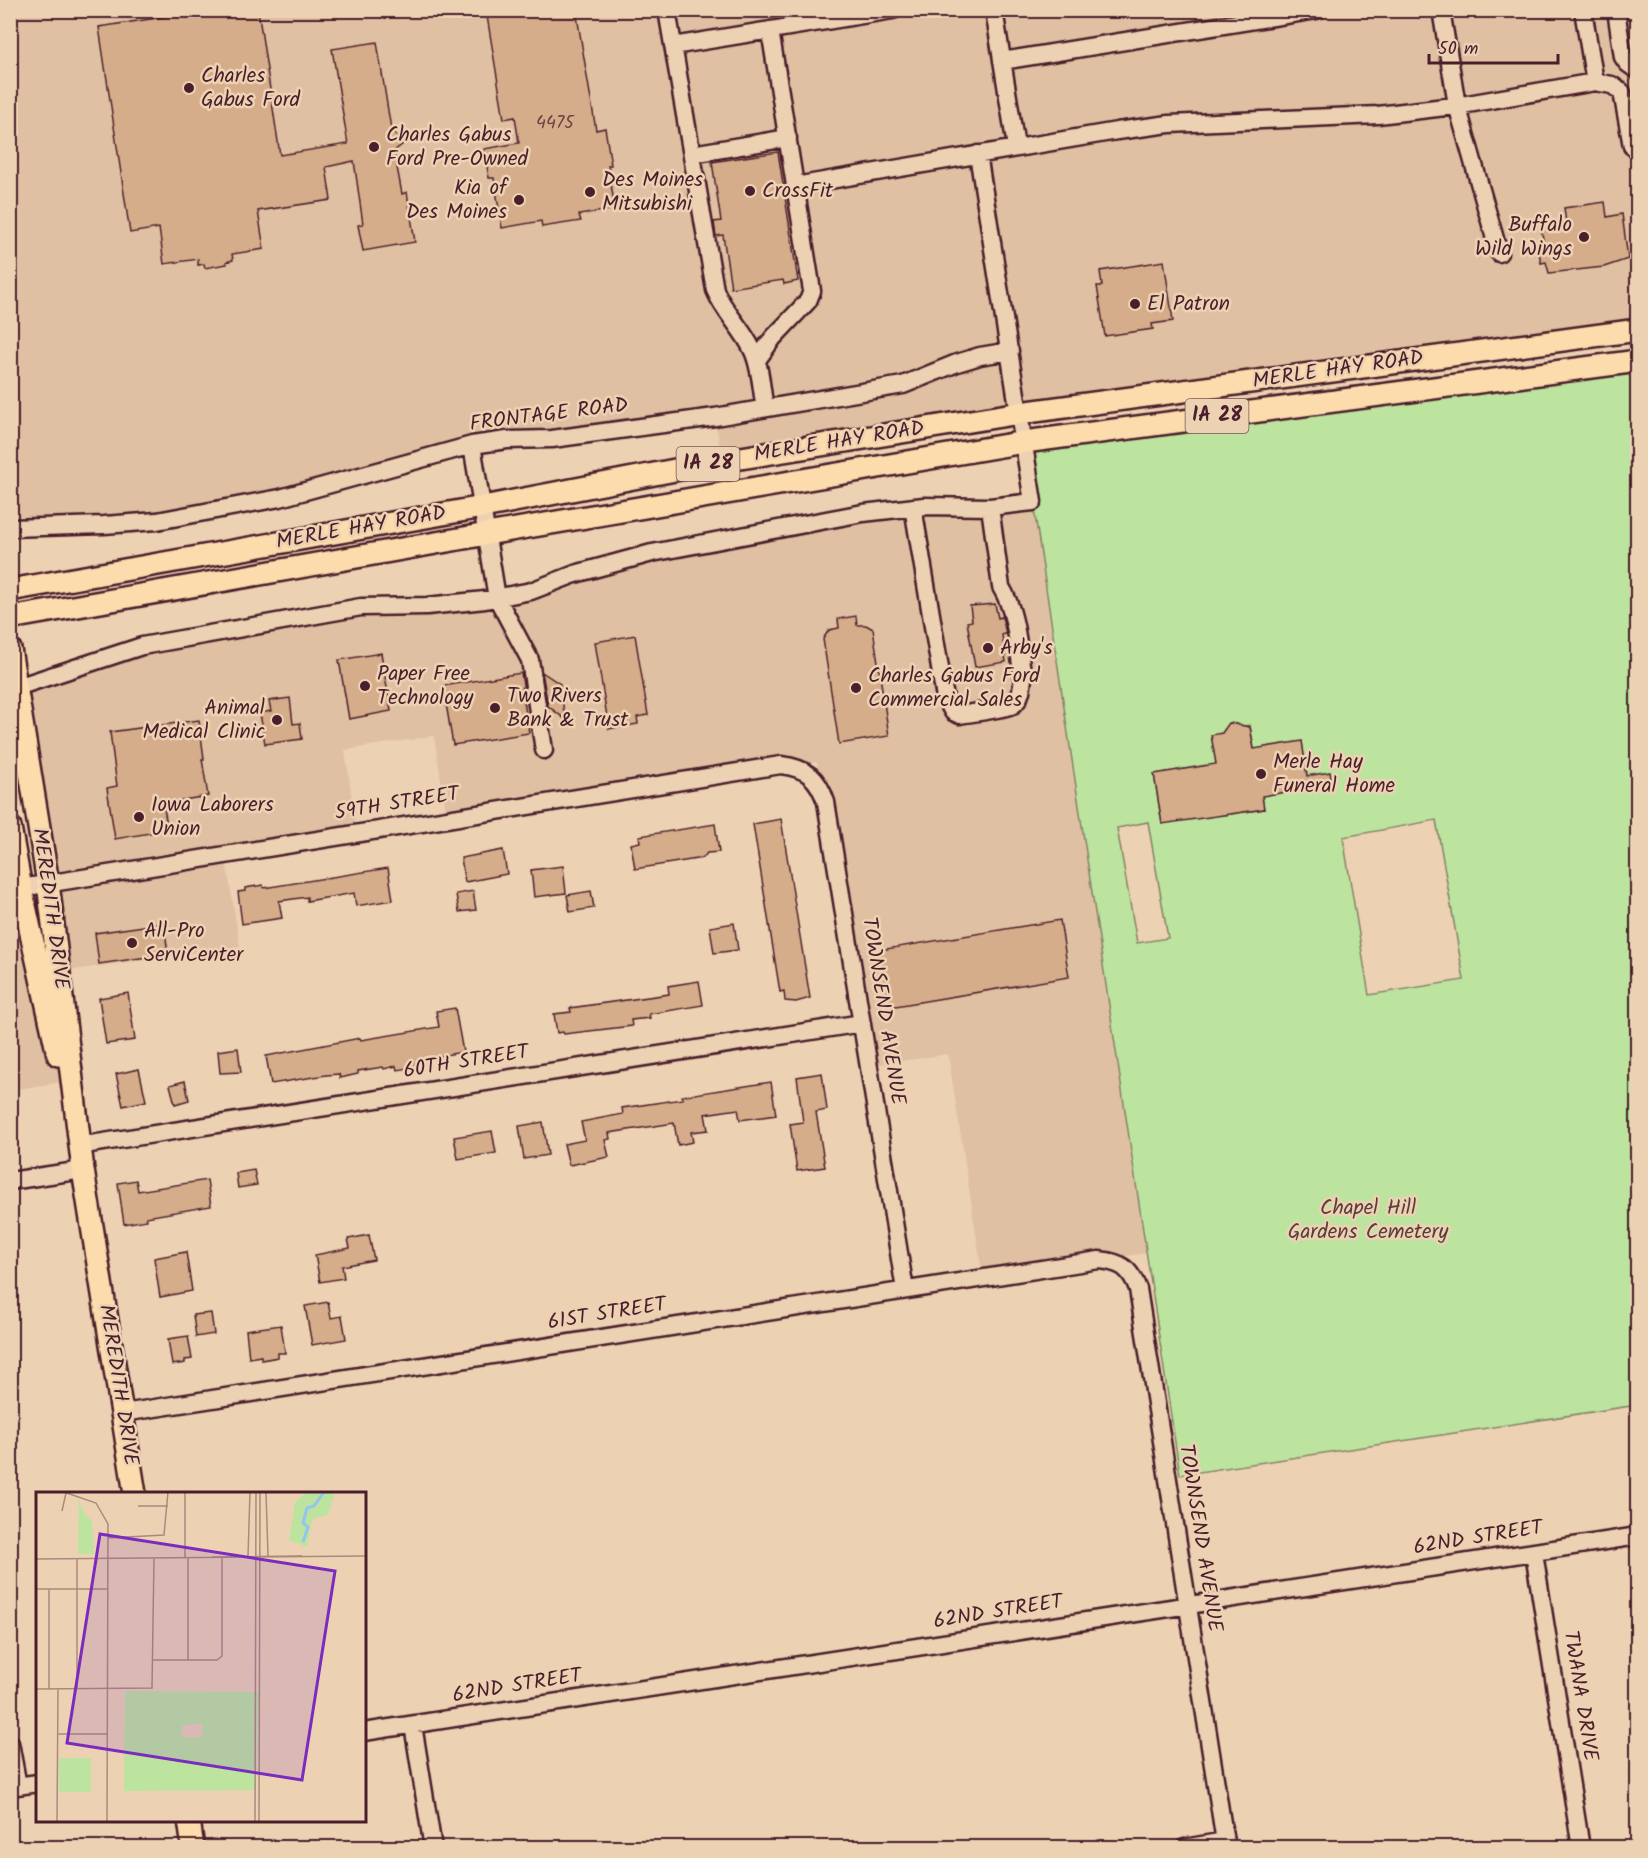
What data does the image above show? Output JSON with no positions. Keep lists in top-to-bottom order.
{
  "streets": {
    "main road": ["MERLE HAY ROAD", "IA 28", "MEREDITH DRIVE"],
    "street": [
      "FRONTAGE ROAD",
      "59TH STREET",
      "TOWNSEND AVENUE",
      "60TH STREET",
      "61ST STREET",
      "62ND STREET",
      "TWANA DRIVE"
    ]
  },
  "crossings": [
    ["59TH STREET", "MEREDITH DRIVE"],
    ["59TH STREET", "TOWNSEND AVENUE"],
    ["MEREDITH DRIVE", "60TH STREET"],
    ["MEREDITH DRIVE", "61ST STREET"],
    ["TOWNSEND AVENUE", "60TH STREET"],
    ["TOWNSEND AVENUE", "61ST STREET"],
    ["TOWNSEND AVENUE", "62ND STREET"],
    ["62ND STREET", "TWANA DRIVE"]
  ],
  "parks": ["Chapel Hill Gardens Cemetery"],
  "places": [
    "Charles Gabus Ford",
    "Charles Gabus Ford Pre-Owned",
    "CrossFit",
    "Des Moines Mitsubishi",
    "Kia of Des Moines",
    "Buffalo Wild Wings",
    "El Patron",
    "Arby's",
    "Paper Free Technology",
    "Charles Gabus Ford Commercial Sales",
    "Two Rivers Bank & Trust",
    "Animal Medical Clinic",
    "Merle Hay Funeral Home",
    "Iowa Laborers Union",
    "All-Pro ServiCenter"
  ],
  "house_numbers": ["4475"],
  "scale_bar": "50 m"
}
